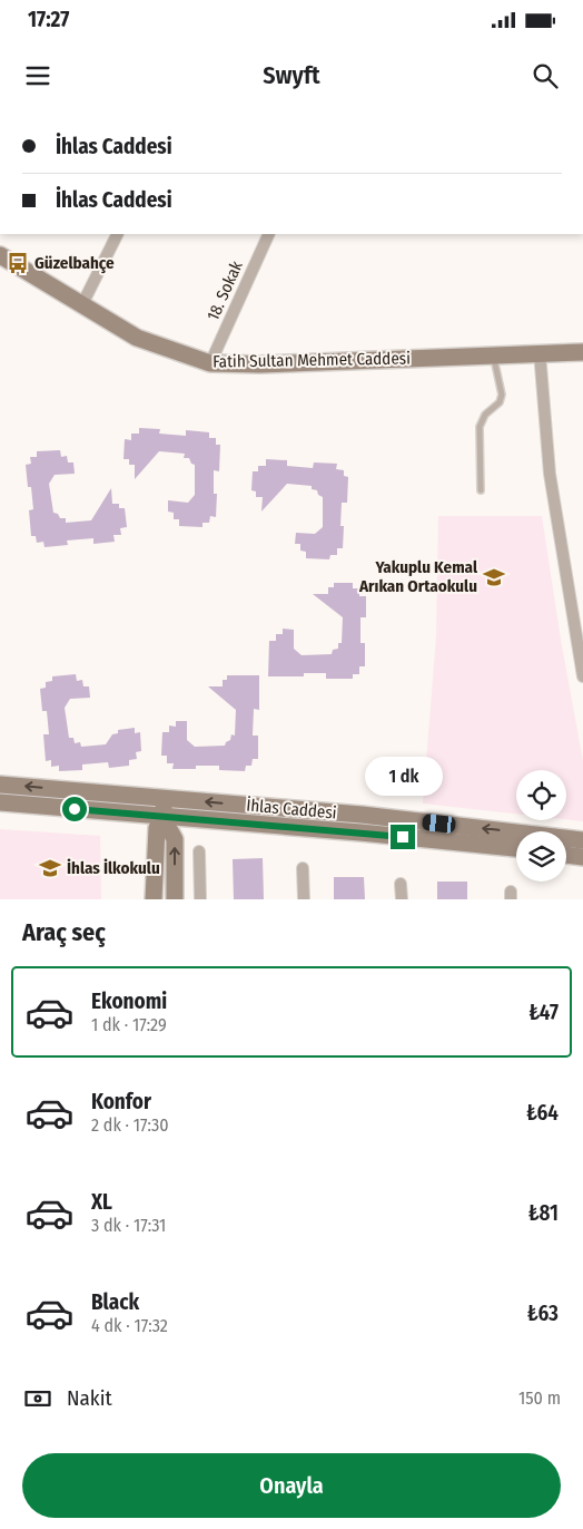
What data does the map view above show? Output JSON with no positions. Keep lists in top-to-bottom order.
{
  "streets": {
    "main road": ["Fatih Sultan Mehmet Caddesi", "İhlas Caddesi"],
    "street": ["18. Sokak"]
  },
  "crossings": [
    ["18. Sokak", "Fatih Sultan Mehmet Caddesi"]
  ],
  "places": {
    "bus stop": ["Güzelbahçe"],
    "school or university": ["Yakuplu Kemal Arıkan Ortaokulu", "İhlas İlkokulu"]
  },
  "page": {
    "status": "17:27",
    "header": "Swyft",
    "banner": ["İhlas Caddesi", "İhlas Caddesi"],
    "bubble": "1 dk",
    "heading": "Araç seç",
    "list": [
      {
        "name": "Ekonomi",
        "note": "1 dk · 17:29",
        "value": "₺47"
      },
      {
        "name": "Konfor",
        "note": "2 dk · 17:30",
        "value": "₺64"
      },
      {
        "name": "XL",
        "note": "3 dk · 17:31",
        "value": "₺81"
      },
      {
        "name": "Black",
        "note": "4 dk · 17:32",
        "value": "₺63"
      }
    ],
    "pay": ["Nakit", "150 m"],
    "buttons": "Onayla"
  }
}
